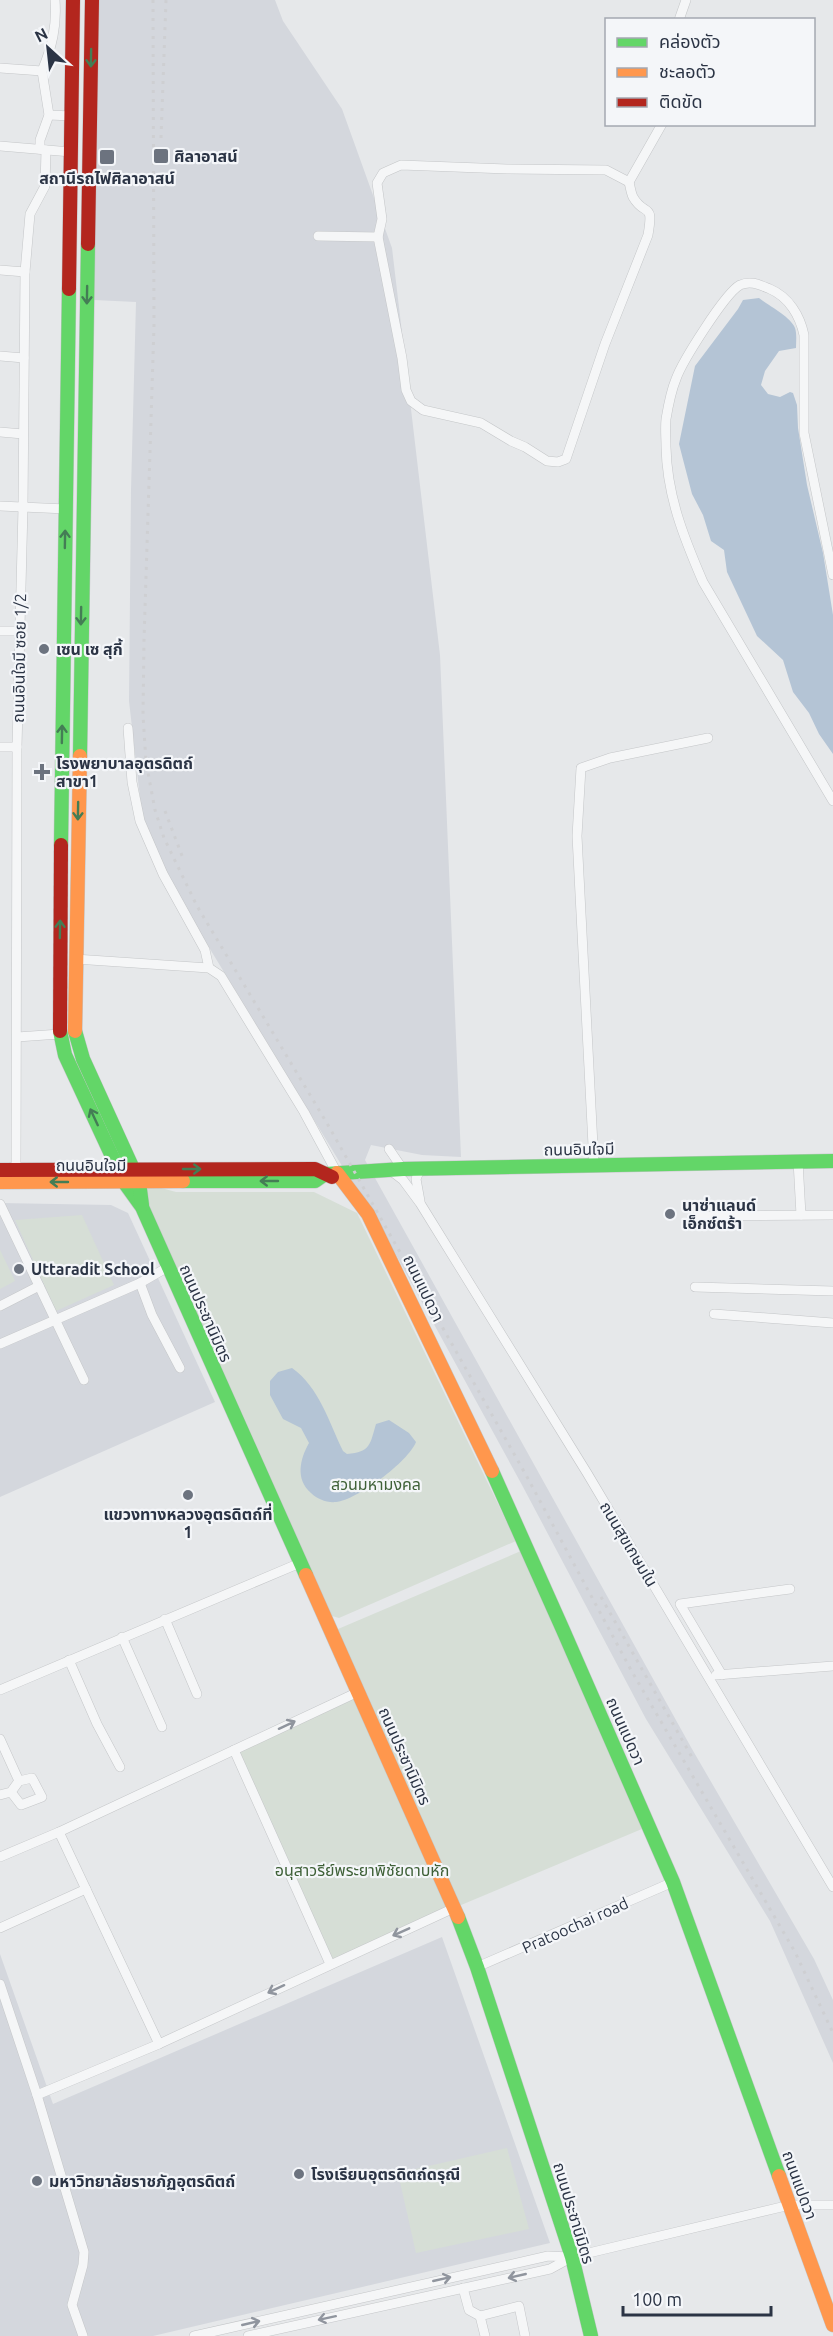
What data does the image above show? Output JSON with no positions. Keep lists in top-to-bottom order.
{
  "streets": {
    "main road": ["ถนนอินใจมี", "ถนนแปดวา", "ถนนประชานิมิตร"],
    "street": ["ถนนอินใจมี ซอย 1/2", "ถนนสุขเกษมใน", "Pratoochai road"]
  },
  "crossings": [
    ["ถนนอินใจมี ซอย 1/2", "ถนนอินใจมี"],
    ["ถนนอินใจมี", "ถนนแปดวา"],
    ["ถนนอินใจมี", "ถนนประชานิมิตร"],
    ["ถนนอินใจมี", "ถนนสุขเกษมใน"],
    ["ถนนแปดวา", "Pratoochai road"],
    ["ถนนประชานิมิตร", "Pratoochai road"]
  ],
  "parks": ["สวนมหามงคล", "อนุสาวรีย์พระยาพิชัยดาบหัก"],
  "places": {
    "transit": ["ศิลาอาสน์", "สถานีรถไฟศิลาอาสน์"],
    "other": [
      "เซน เซ สุกี้",
      "นาซ่าแลนด์ เอ็กซ์ตร้า",
      "Uttaradit School",
      "แขวงทางหลวงอุตรดิตถ์ที่ 1",
      "โรงเรียนอุตรดิตถ์ดรุณี",
      "มหาวิทยาลัยราชภัฏอุตรดิตถ์"
    ],
    "health": ["โรงพยาบาลอุตรดิตถ์ สาขา1"]
  },
  "legend": ["คล่องตัว", "ชะลอตัว", "ติดขัด"],
  "scale_bar": "100 m",
  "north": "top left"
}
